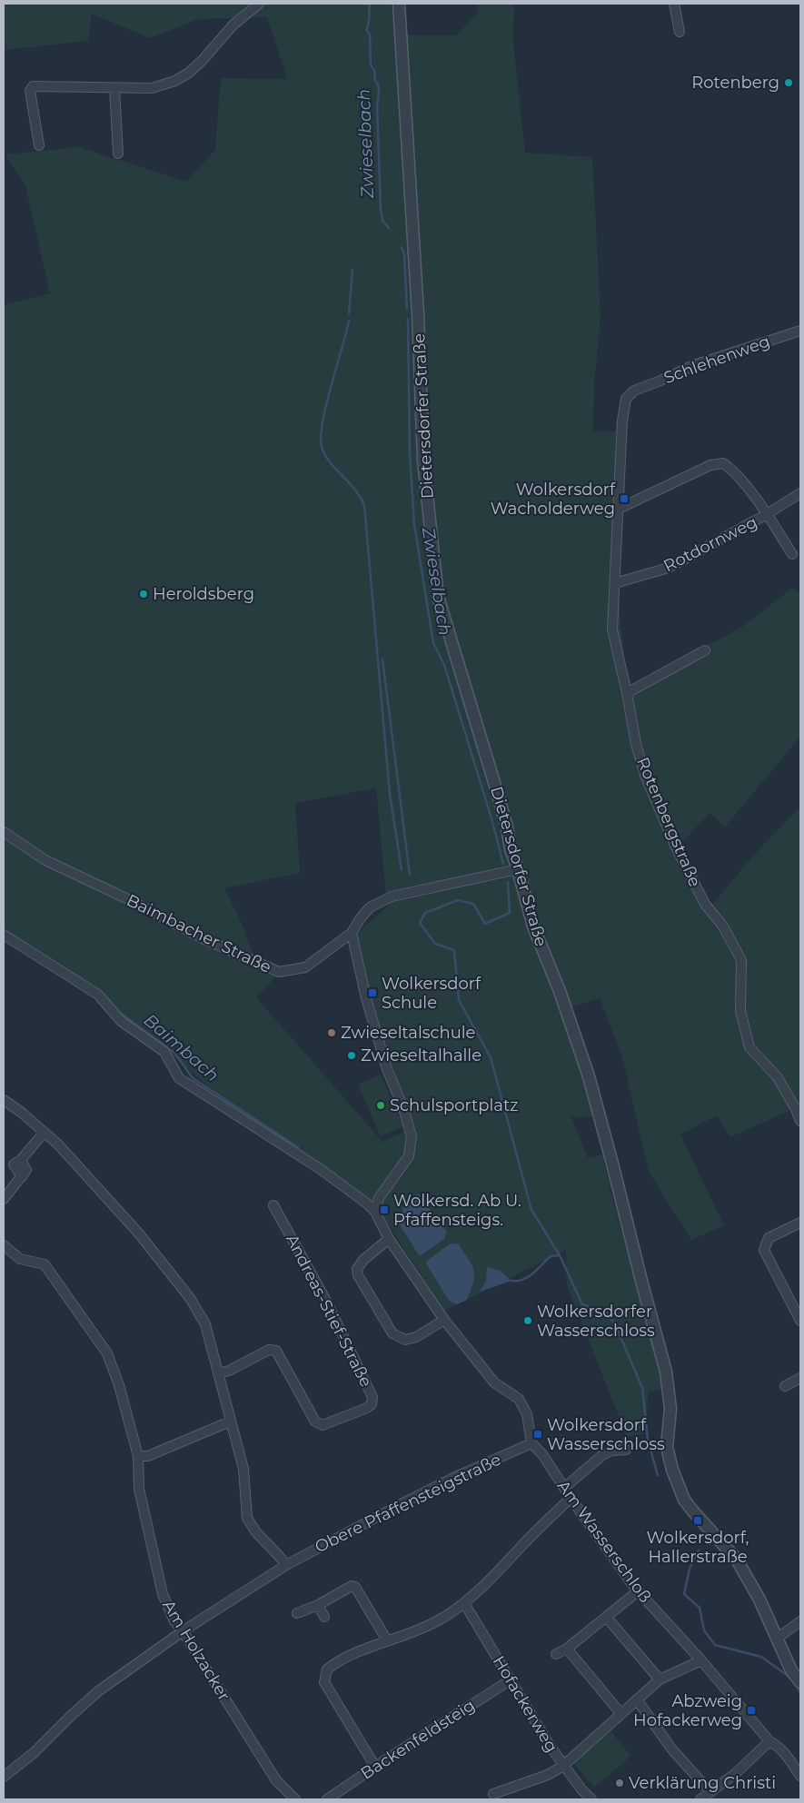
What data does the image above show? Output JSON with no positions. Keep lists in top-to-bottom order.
{
  "streets": {
    "street": [
      "Schlehenweg",
      "Dietersdorfer Straße",
      "Rotdornweg",
      "Rotenbergstraße",
      "Baimbacher Straße",
      "Andreas-Stief-Straße",
      "Obere Pfaffensteigstraße",
      "Am Wasserschloß",
      "Am Holzacker",
      "Hofackerweg",
      "Backenfeldsteig"
    ]
  },
  "crossings": [
    ["Schlehenweg", "Rotenbergstraße"],
    ["Dietersdorfer Straße", "Baimbacher Straße"],
    ["Rotdornweg", "Rotenbergstraße"],
    ["Obere Pfaffensteigstraße", "Am Wasserschloß"],
    ["Obere Pfaffensteigstraße", "Am Holzacker"],
    ["Hofackerweg", "Backenfeldsteig"]
  ],
  "water": ["Zwieselbach", "Baimbach"],
  "places": {
    "other": [
      "Rotenberg",
      "Heroldsberg",
      "Zwieseltalschule",
      "Zwieseltalhalle",
      "Schulsportplatz",
      "Wolkersdorfer Wasserschloss",
      "Verklärung Christi"
    ],
    "transit": [
      "Wolkersdorf Wacholderweg",
      "Wolkersdorf Schule",
      "Wolkersd. Ab U. Pfaffensteigs.",
      "Wolkersdorf Wasserschloss",
      "Wolkersdorf, Hallerstraße",
      "Abzweig Hofackerweg"
    ]
  }
}
